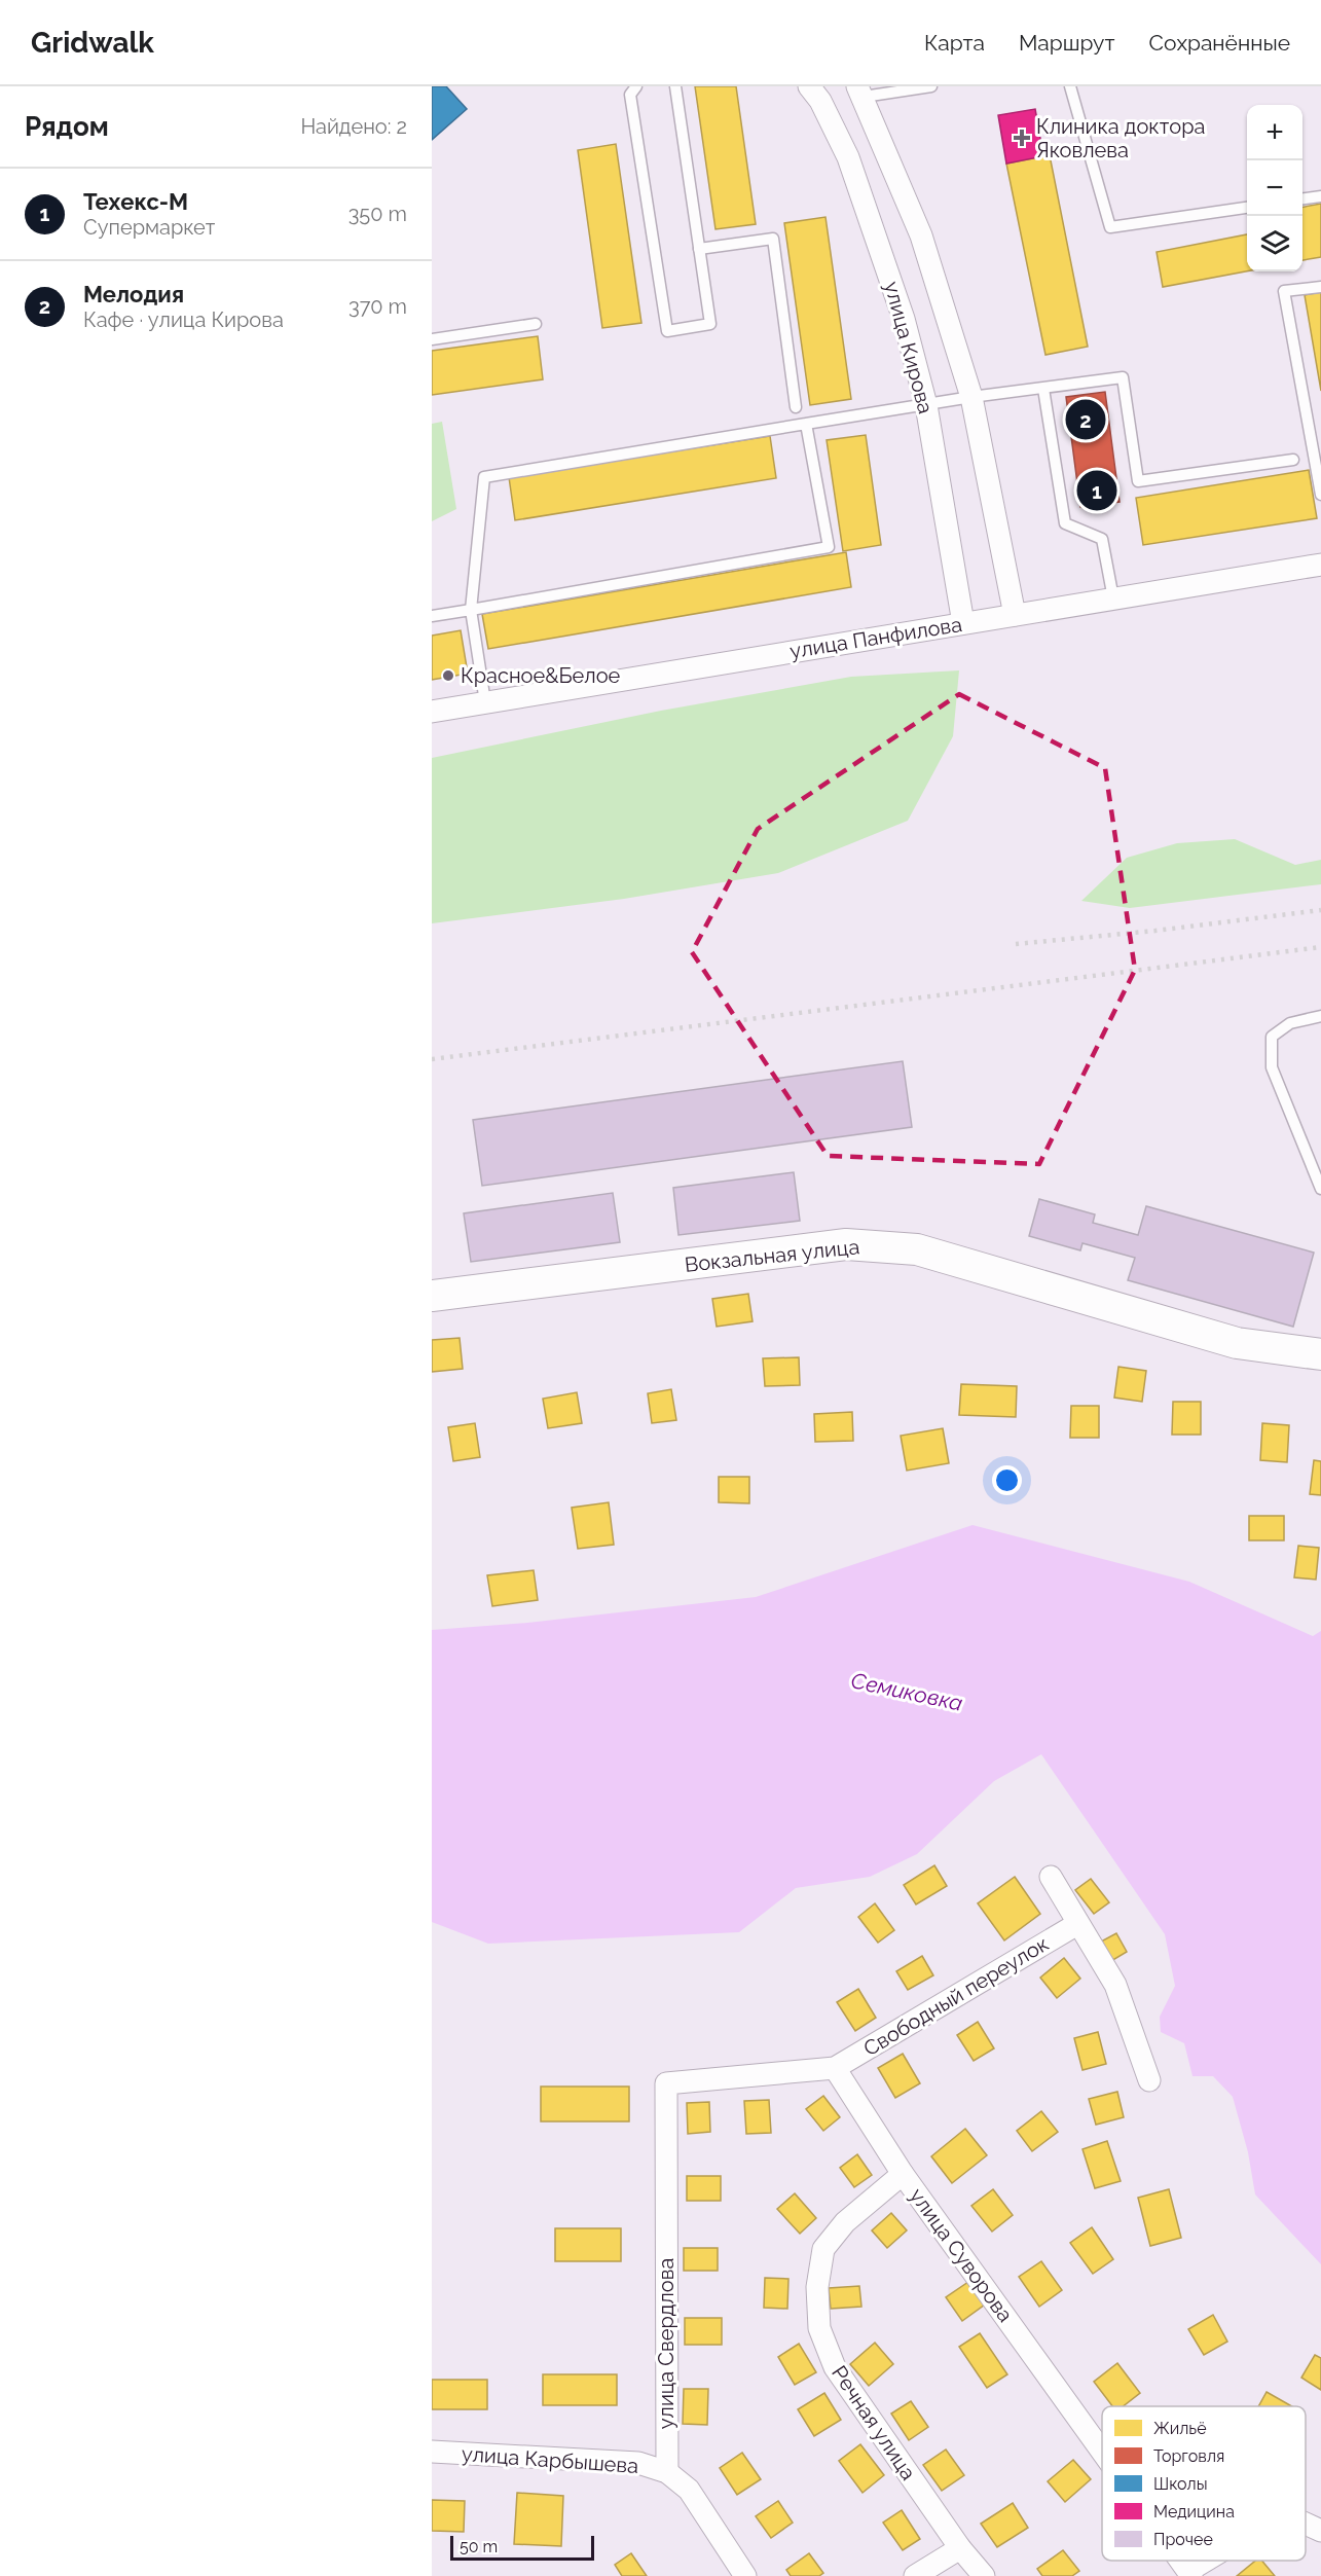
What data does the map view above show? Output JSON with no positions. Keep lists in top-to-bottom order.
{
  "streets": {
    "main road": ["Вокзальная улица"],
    "street": [
      "улица Кирова",
      "улица Панфилова",
      "Свободный переулок",
      "улица Суворова",
      "улица Свердлова",
      "Речная улица",
      "улица Карбышева"
    ]
  },
  "crossings": [
    ["улица Кирова", "улица Панфилова"],
    ["Свободный переулок", "улица Суворова"],
    ["Свободный переулок", "улица Свердлова"],
    ["улица Суворова", "улица Свердлова"],
    ["улица Суворова", "Речная улица"],
    ["улица Свердлова", "улица Карбышева"]
  ],
  "water": ["Семиковка"],
  "places": {
    "health": ["Клиника доктора Яковлева"],
    "other": ["Красное&Белое"]
  },
  "legend": [
    "Жильё",
    "Торговля",
    "Школы",
    "Медицина",
    "Прочее"
  ],
  "scale_bar": "50 m",
  "page": {
    "header": "Gridwalk",
    "nav": ["Карта", "Маршрут", "Сохранённые"],
    "heading": ["Рядом", "Найдено: 2"],
    "map_buttons": ["+", "−"],
    "list": [
      {
        "mark": "1",
        "name": "Техекс-М",
        "note": "Супермаркет",
        "value": "350 m"
      },
      {
        "mark": "2",
        "name": "Мелодия",
        "note": "Кафе · улица Кирова",
        "value": "370 m"
      }
    ],
    "pins": ["2", "1"],
    "scale": "50 m"
  }
}
